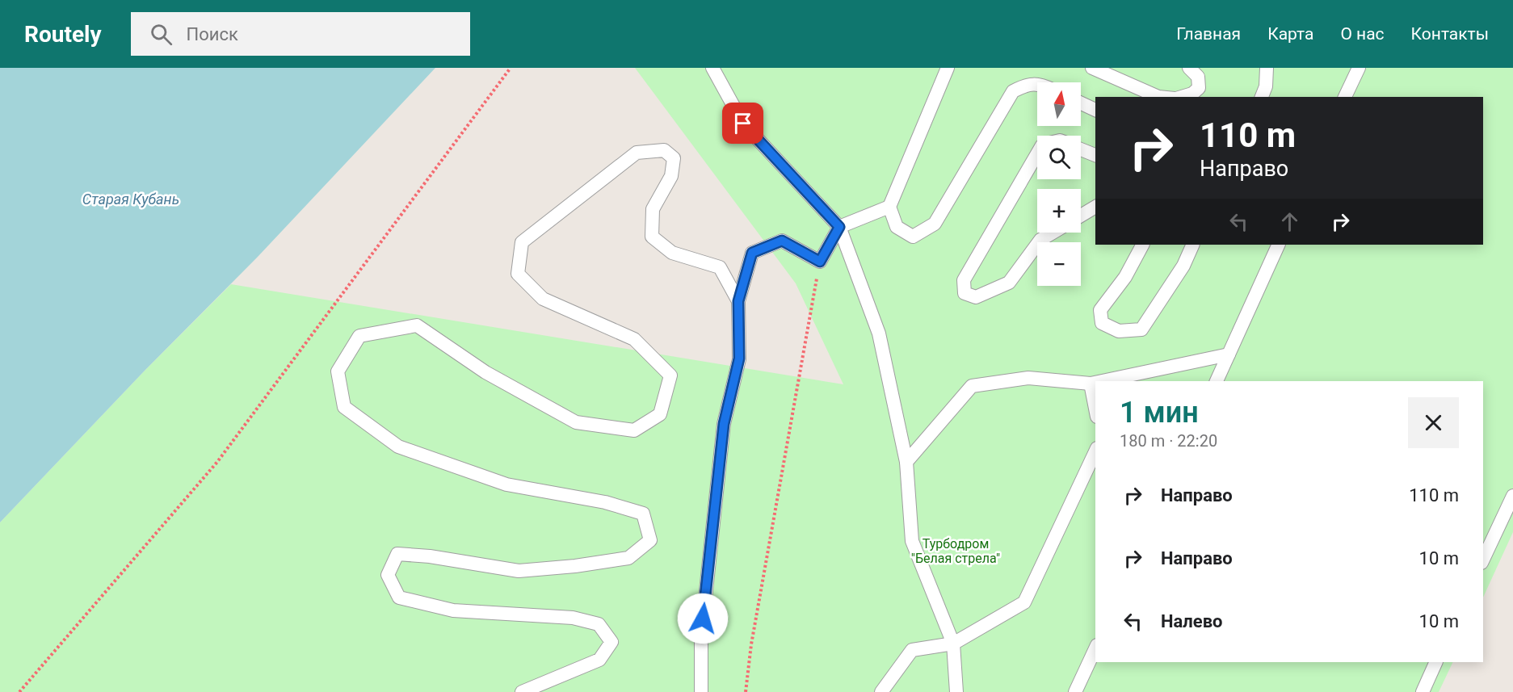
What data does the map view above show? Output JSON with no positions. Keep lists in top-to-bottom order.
{
  "water": ["Старая Кубань"],
  "parks": ["Турбодром \"Белая стрела\""],
  "north": "top",
  "page": {
    "header": "Routely",
    "search": "Поиск",
    "nav": [
      "Главная",
      "Карта",
      "О нас",
      "Контакты"
    ],
    "map_buttons": ["+", "−"],
    "turn": ["110 m", "Направо"],
    "heading": ["1 мин", "180 m · 22:20"],
    "list": [
      {
        "name": "Направо",
        "value": "110 m"
      },
      {
        "name": "Направо",
        "value": "10 m"
      },
      {
        "name": "Налево",
        "value": "10 m"
      }
    ]
  }
}
